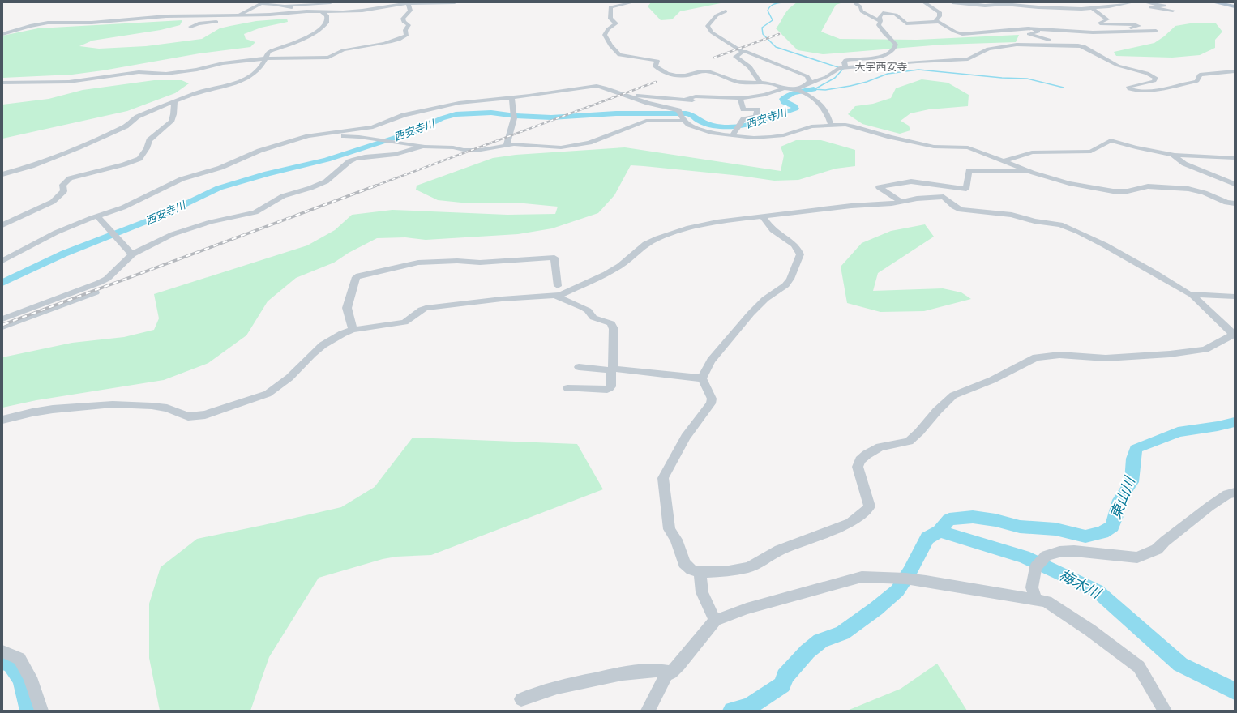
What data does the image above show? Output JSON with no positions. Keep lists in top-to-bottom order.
{
  "districts": ["大字西安寺"],
  "water": ["西安寺川", "東山川", "梅木川"]
}
